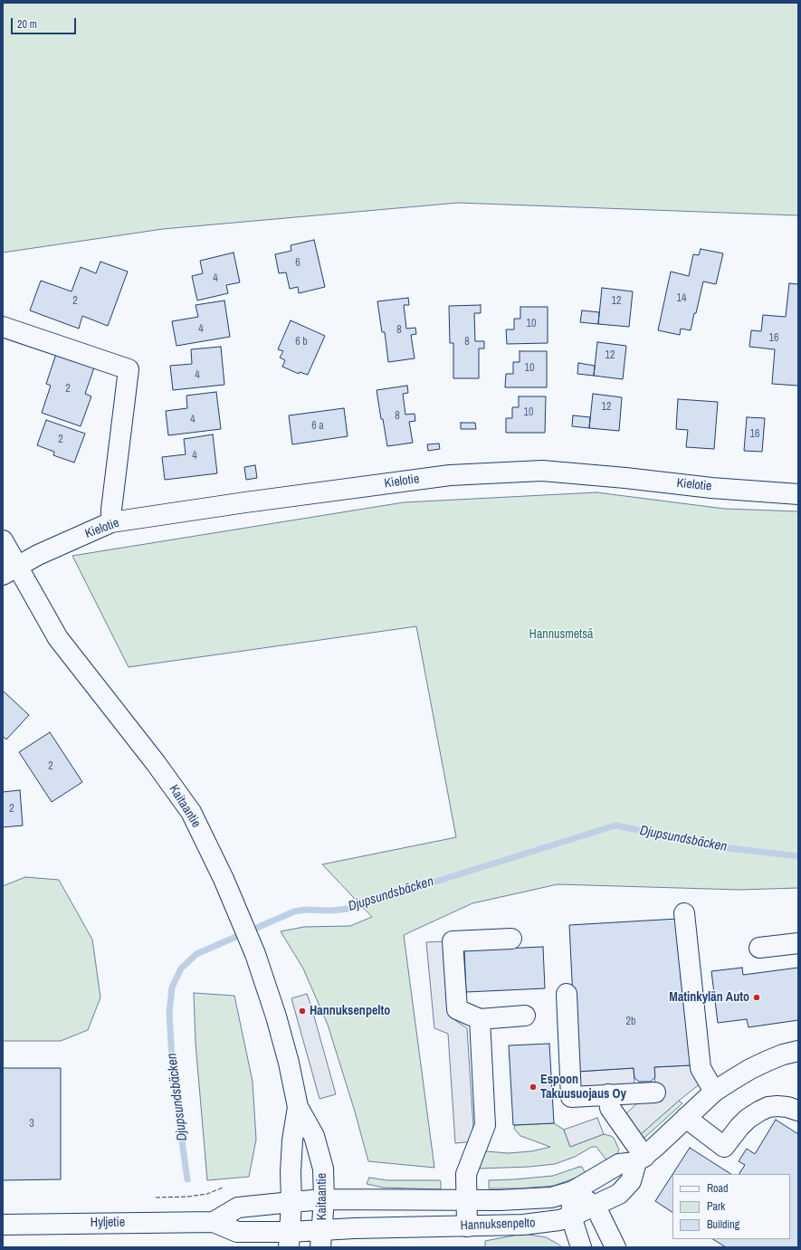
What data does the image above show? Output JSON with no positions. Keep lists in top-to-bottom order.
{
  "streets": {
    "main road": [
      "Kielotie",
      "Kaitaantie",
      "Hyljetie",
      "Hannuksenpelto"
    ]
  },
  "crossings": [
    ["Kielotie", "Kaitaantie"],
    ["Kaitaantie", "Hyljetie"],
    ["Kaitaantie", "Hannuksenpelto"],
    ["Hyljetie", "Hannuksenpelto"]
  ],
  "water": ["Djupsundsbäcken"],
  "parks": ["Hannusmetsä"],
  "places": ["Matinkylän Auto", "Hannuksenpelto", "Espoon Takuusuojaus Oy"],
  "house_numbers": [
    "6",
    "4",
    "14",
    "2",
    "12",
    "10",
    "4",
    "8",
    "16",
    "6 b",
    "8",
    "12",
    "10",
    "4",
    "2",
    "12",
    "10",
    "8",
    "4",
    "6 a",
    "16",
    "2",
    "4",
    "2",
    "2",
    "2b",
    "3"
  ],
  "legend": ["Road", "Park", "Building"],
  "scale_bar": "20 m"
}
